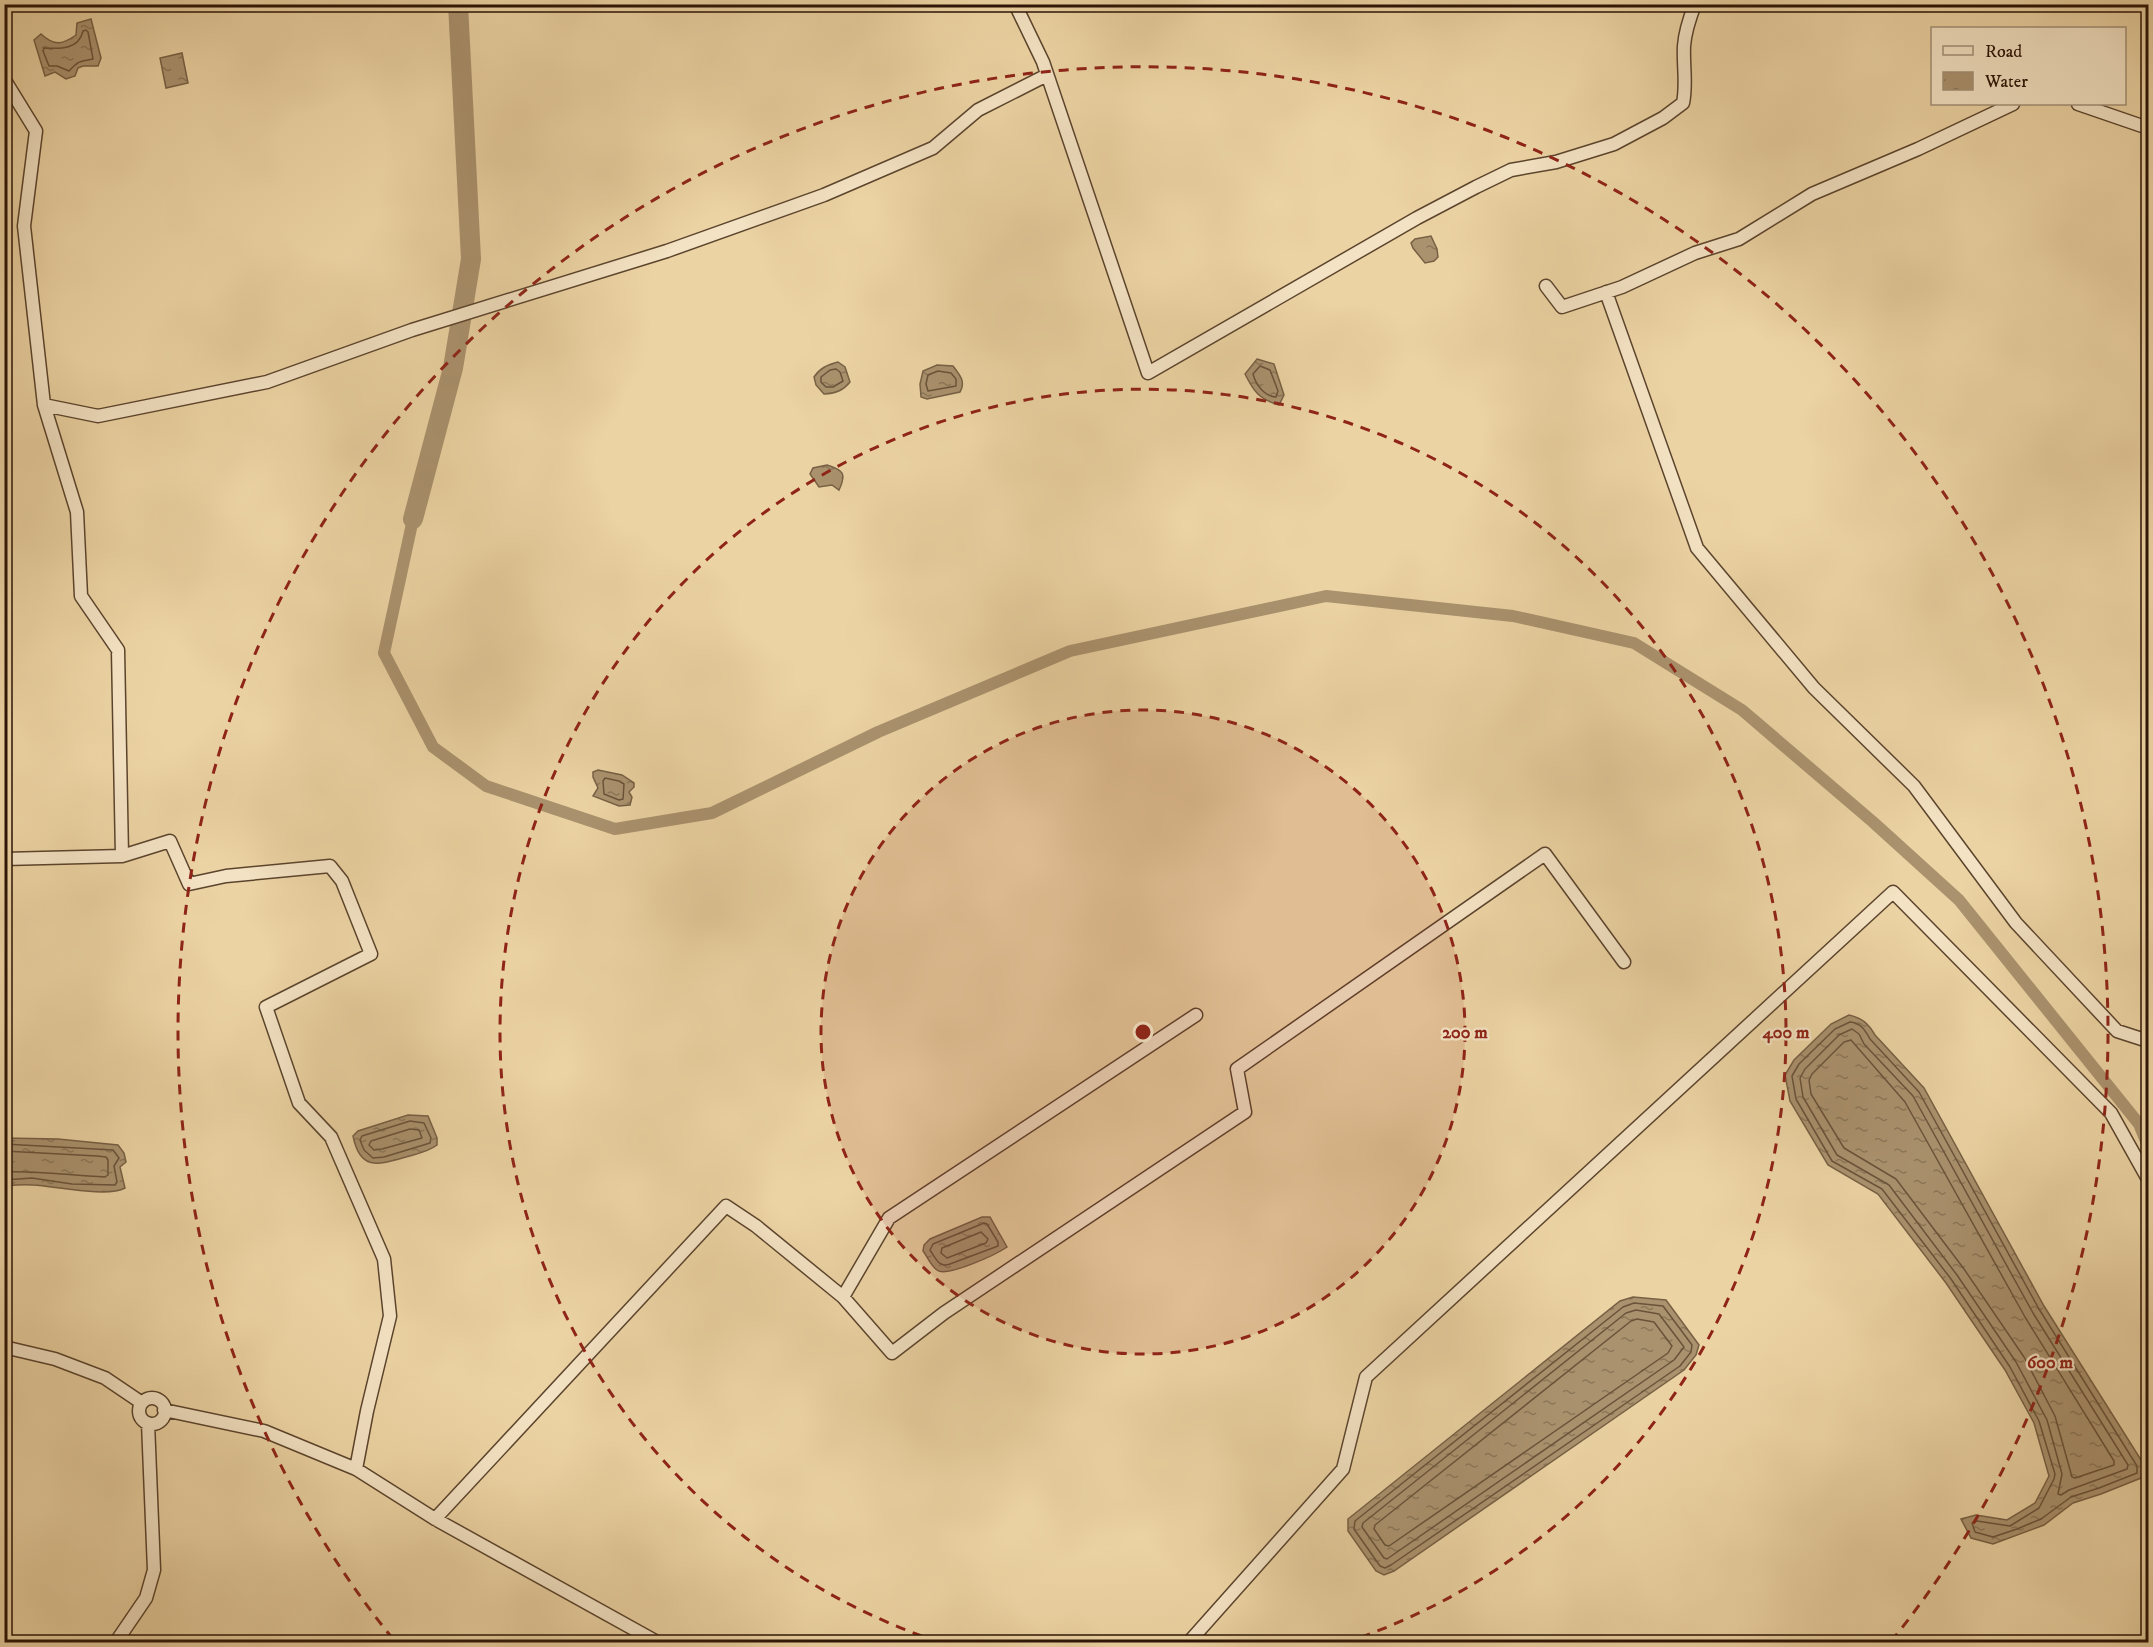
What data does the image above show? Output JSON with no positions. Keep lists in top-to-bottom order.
{
  "legend": ["Road", "Water"],
  "rings": ["200 m", "400 m", "600 m"]
}
